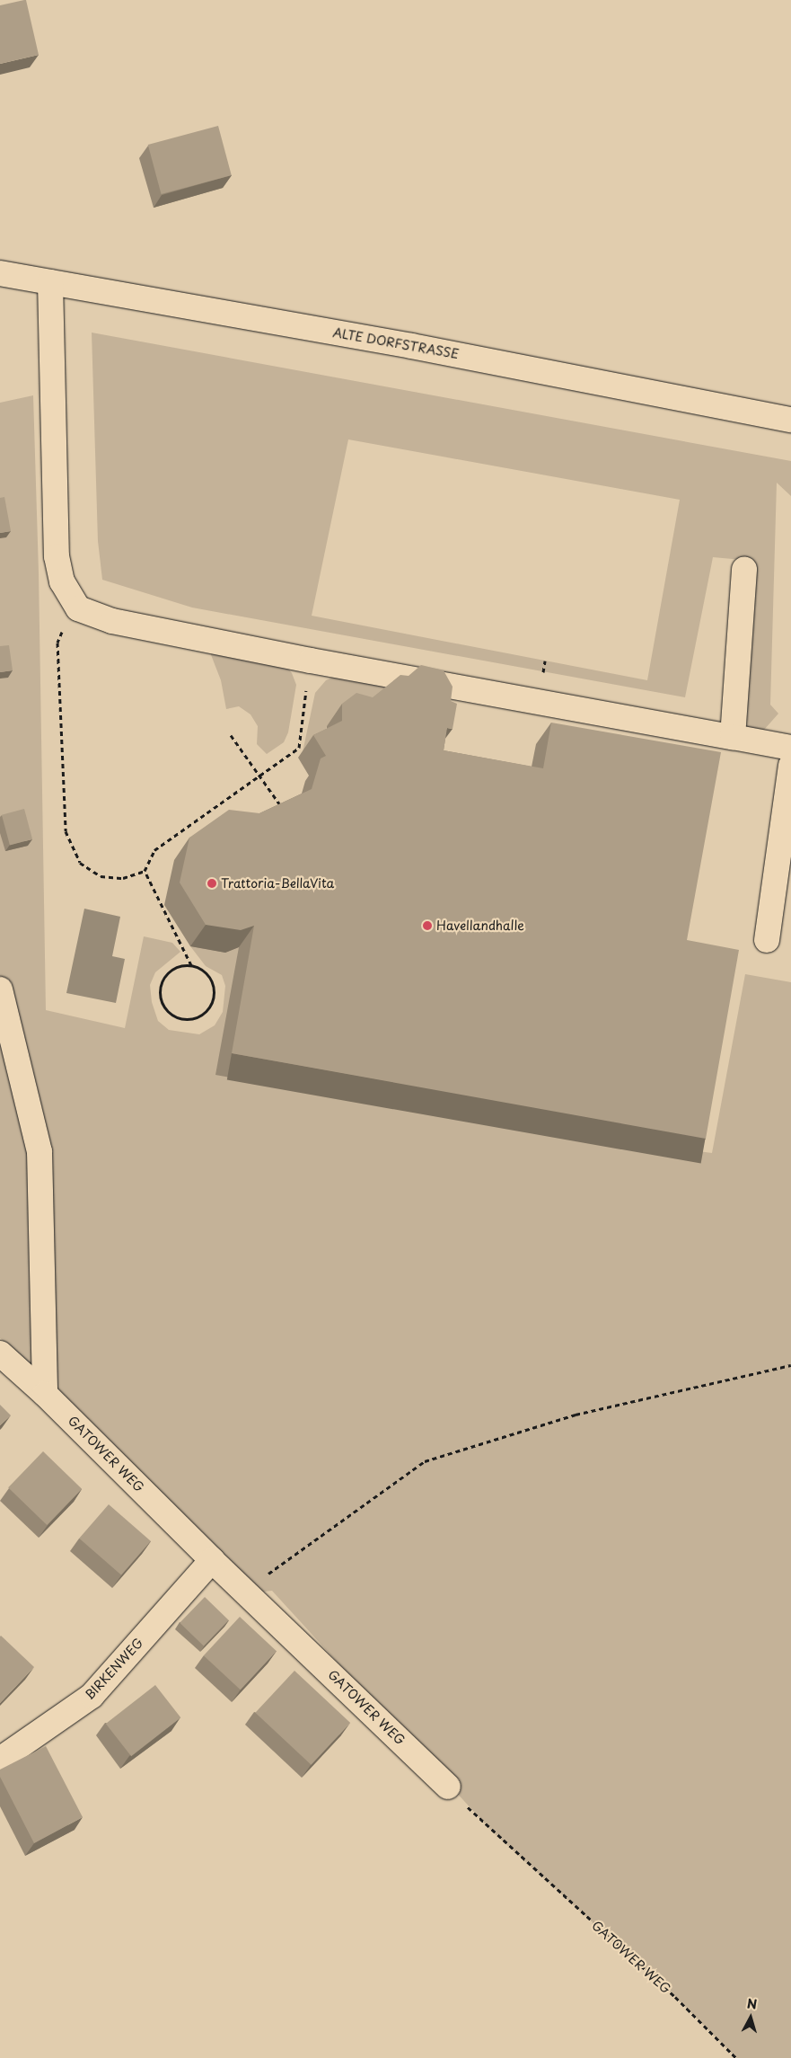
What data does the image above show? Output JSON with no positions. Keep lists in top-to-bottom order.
{
  "streets": {
    "street": ["ALTE DORFSTRASSE", "GATOWER WEG", "BIRKENWEG"]
  },
  "crossings": [
    ["GATOWER WEG", "BIRKENWEG"]
  ],
  "places": ["Trattoria-BellaVita", "Havellandhalle"],
  "north": "top"
}
